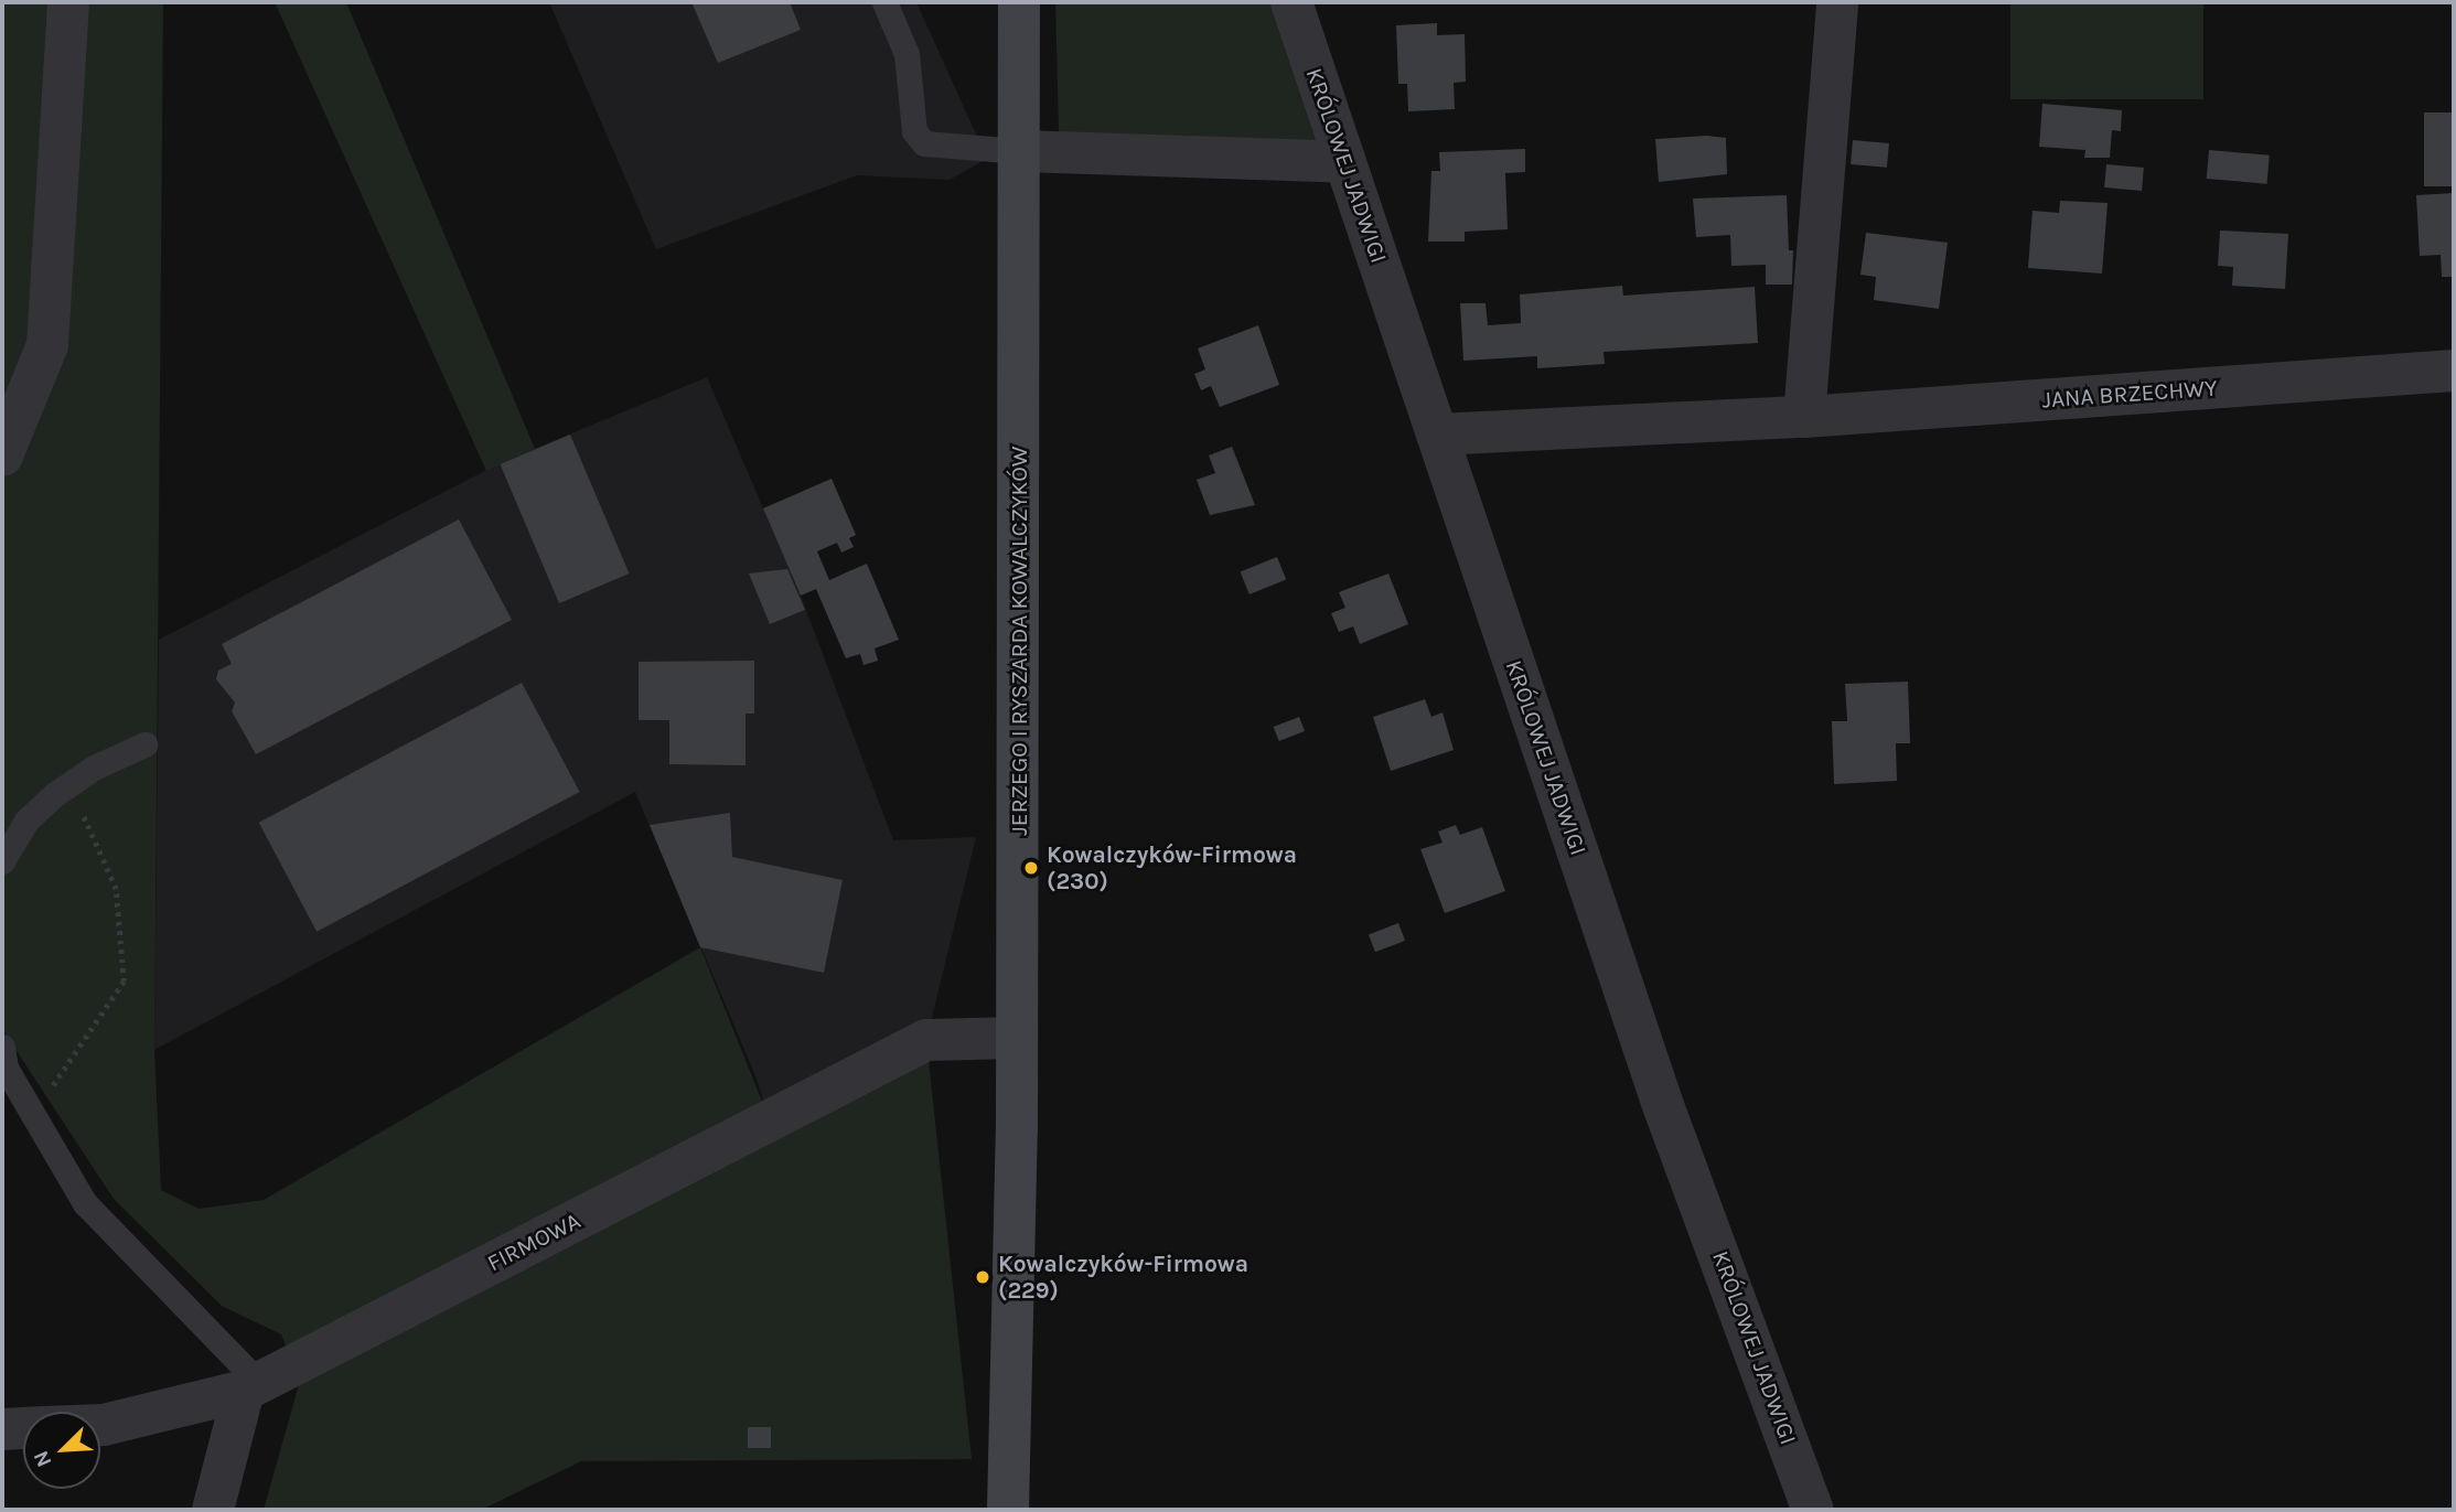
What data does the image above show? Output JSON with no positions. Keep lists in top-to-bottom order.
{
  "streets": {
    "main road": ["JERZEGO I RYSZARDA KOWALCZYKÓW"],
    "street": ["KRÓLOWEJ JADWIGI", "JANA BRZECHWY", "FIRMOWA"]
  },
  "crossings": [
    ["KRÓLOWEJ JADWIGI", "JANA BRZECHWY"],
    ["JERZEGO I RYSZARDA KOWALCZYKÓW", "FIRMOWA"]
  ],
  "places": ["Kowalczyków-Firmowa (230)", "Kowalczyków-Firmowa (229)"],
  "north": "bottom left"
}
